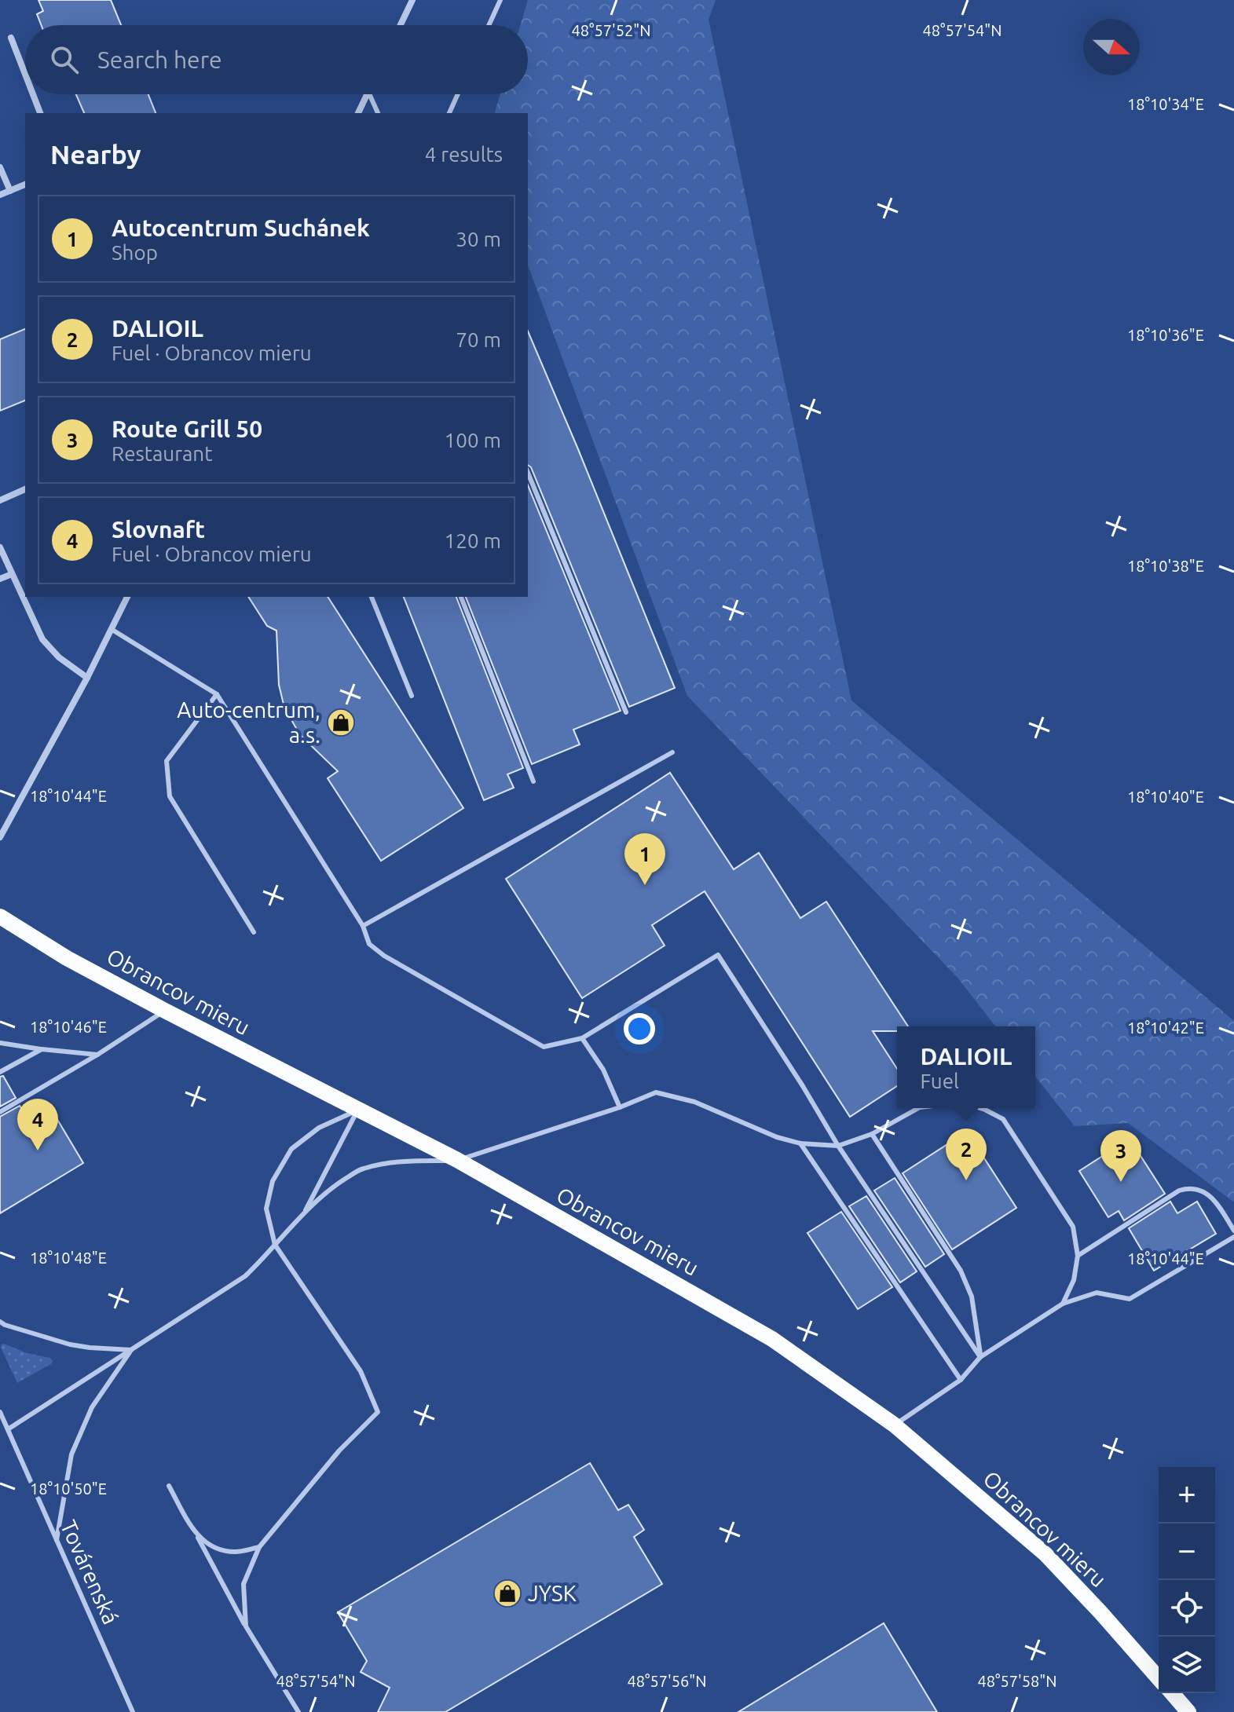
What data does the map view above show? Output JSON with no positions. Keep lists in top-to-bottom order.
{
  "streets": {
    "main road": ["Obrancov mieru"],
    "lane": ["Továrenská"]
  },
  "places": {
    "shop": ["Auto-centrum, a.s.", "JYSK"]
  },
  "north": "right",
  "page": {
    "search": "Search here",
    "heading": ["Nearby", "4 results"],
    "list": [
      {
        "mark": "1",
        "name": "Autocentrum Suchánek",
        "note": "Shop",
        "value": "30 m"
      },
      {
        "mark": "2",
        "name": "DALIOIL",
        "note": "Fuel · Obrancov mieru",
        "value": "70 m"
      },
      {
        "mark": "3",
        "name": "Route Grill 50",
        "note": "Restaurant",
        "value": "100 m"
      },
      {
        "mark": "4",
        "name": "Slovnaft",
        "note": "Fuel · Obrancov mieru",
        "value": "120 m"
      }
    ],
    "pins": [
      "1",
      "4",
      "2",
      "3"
    ],
    "popup": ["DALIOIL", "Fuel"],
    "map_buttons": ["+", "−"]
  },
  "coordinates": [
    "48°57'52\"N",
    "48°57'54\"N",
    "18°10'34\"E",
    "18°10'36\"E",
    "18°10'38\"E",
    "18°10'44\"E",
    "18°10'40\"E",
    "18°10'46\"E",
    "18°10'42\"E",
    "18°10'48\"E",
    "18°10'50\"E",
    "48°57'56\"N",
    "48°57'58\"N"
  ]
}
